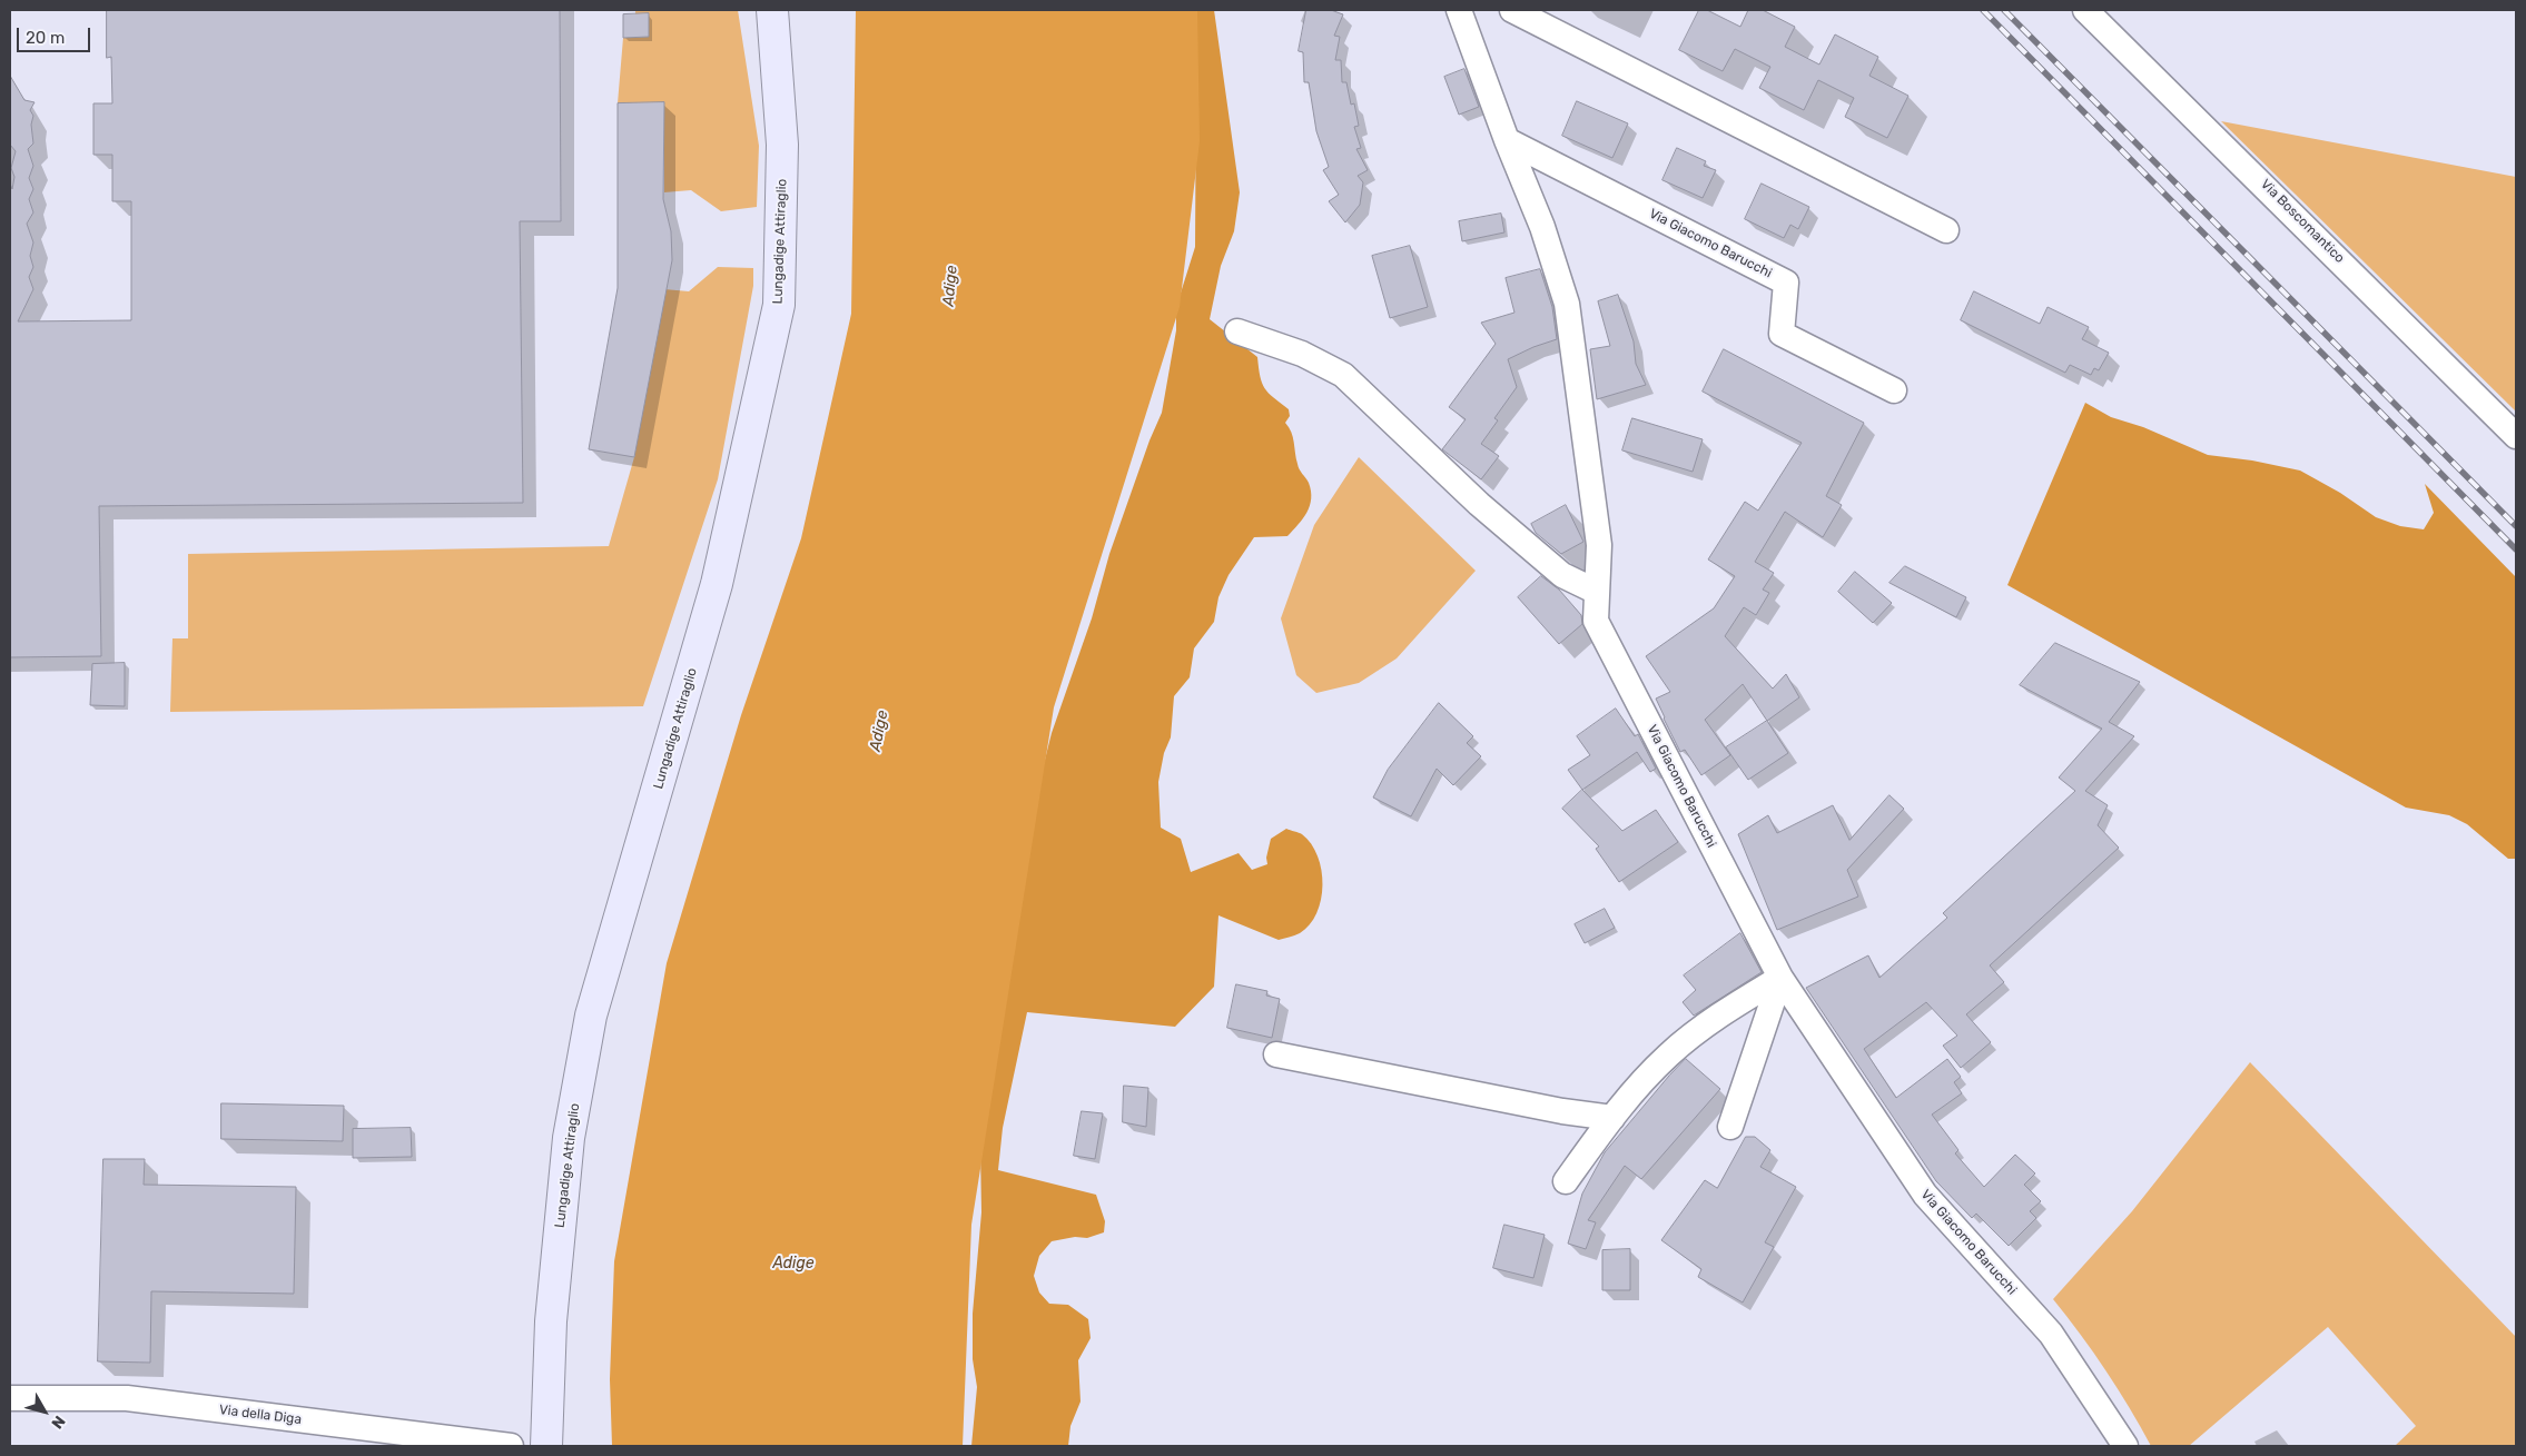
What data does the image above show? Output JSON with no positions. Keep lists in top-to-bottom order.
{
  "streets": {
    "street": [
      "Via Boscomantico",
      "Lungadige Attiraglio",
      "Via Giacomo Barucchi",
      "Via della Diga"
    ]
  },
  "water": ["Adige"],
  "scale_bar": "20 m",
  "north": "bottom right"
}
